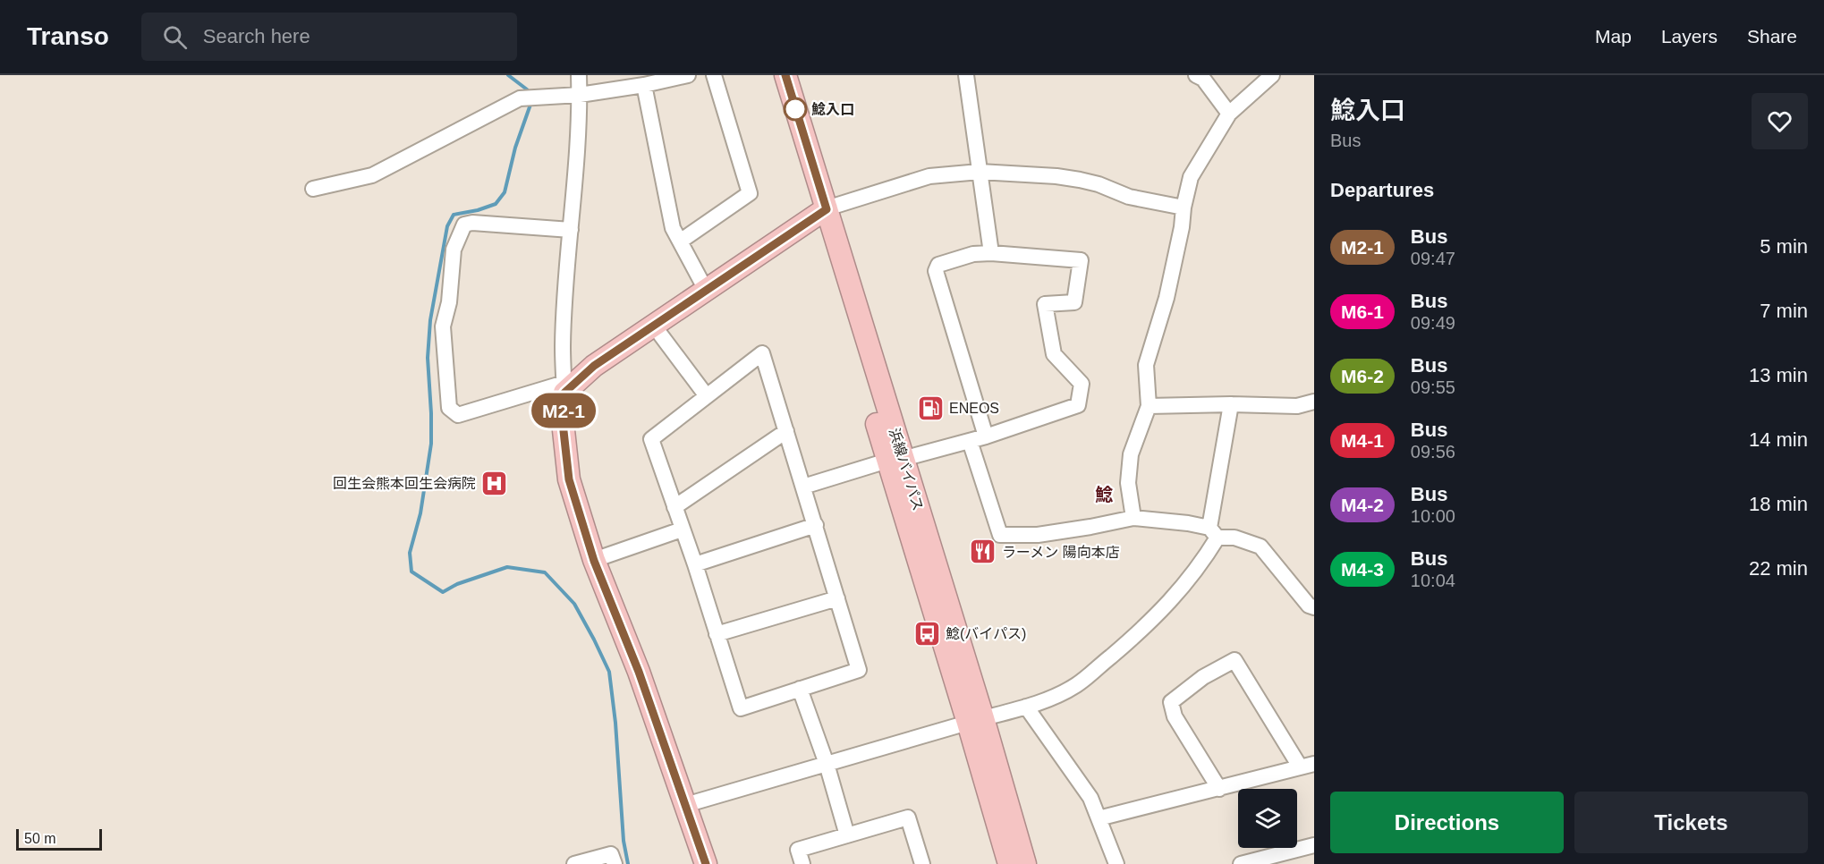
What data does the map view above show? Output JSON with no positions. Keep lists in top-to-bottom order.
{
  "streets": {
    "highway": ["浜線バイパス"]
  },
  "districts": ["鯰"],
  "places": {
    "other": ["鯰入口"],
    "fuel station": ["ENEOS"],
    "hospital": ["回生会熊本回生会病院"],
    "restaurant": ["ラーメン 陽向本店"],
    "bus stop": ["鯰(バイパス)"]
  },
  "lines": ["bus line M2-1"],
  "scale_bar": "50 m",
  "page": {
    "header": "Transo",
    "search": "Search here",
    "nav": ["Map", "Layers", "Share"],
    "on_map": "M2-1",
    "heading": [
      ["鯰入口", "Bus"],
      "Departures"
    ],
    "list": [
      {
        "mark": "M2-1",
        "name": "Bus",
        "note": "09:47",
        "value": "5 min"
      },
      {
        "mark": "M6-1",
        "name": "Bus",
        "note": "09:49",
        "value": "7 min"
      },
      {
        "mark": "M6-2",
        "name": "Bus",
        "note": "09:55",
        "value": "13 min"
      },
      {
        "mark": "M4-1",
        "name": "Bus",
        "note": "09:56",
        "value": "14 min"
      },
      {
        "mark": "M4-2",
        "name": "Bus",
        "note": "10:00",
        "value": "18 min"
      },
      {
        "mark": "M4-3",
        "name": "Bus",
        "note": "10:04",
        "value": "22 min"
      }
    ],
    "buttons": ["Directions", "Tickets"],
    "scale": "50 m"
  }
}
